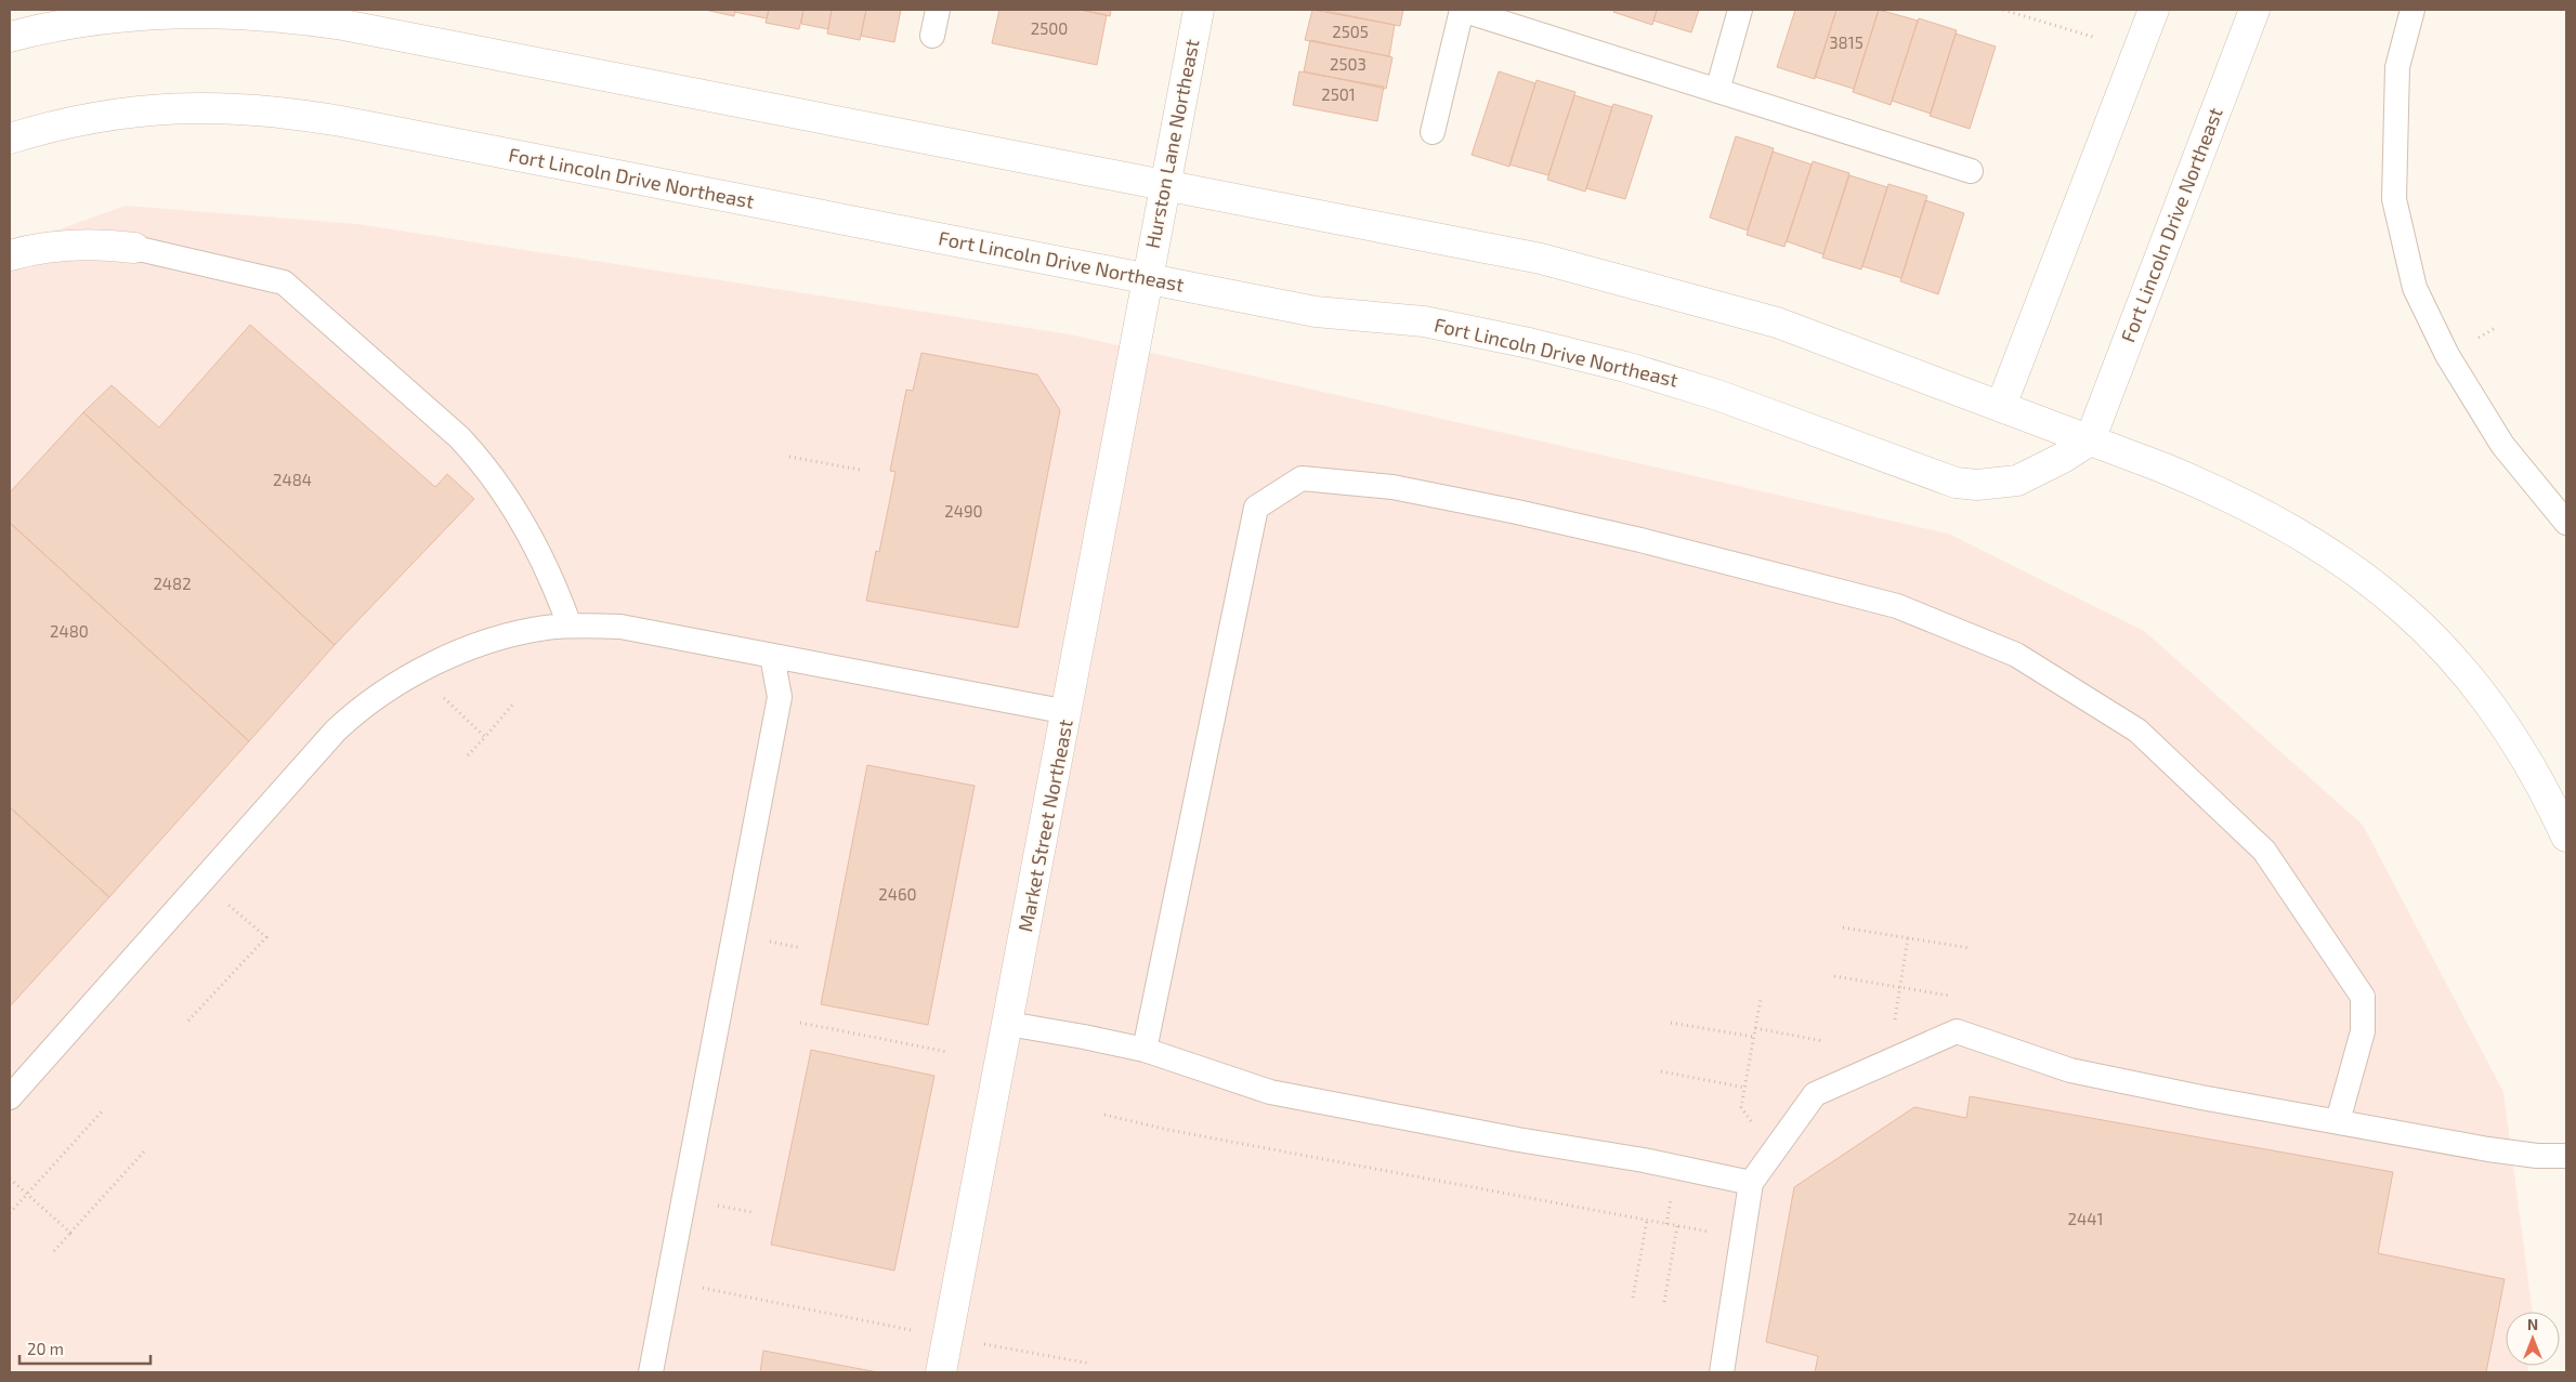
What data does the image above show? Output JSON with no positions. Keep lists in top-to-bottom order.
{
  "streets": {
    "street": ["Hurston Lane Northeast", "Fort Lincoln Drive Northeast", "Market Street Northeast"]
  },
  "crossings": [
    ["Hurston Lane Northeast", "Fort Lincoln Drive Northeast"],
    ["Hurston Lane Northeast", "Market Street Northeast"],
    ["Fort Lincoln Drive Northeast", "Market Street Northeast"]
  ],
  "house_numbers": [
    "2500",
    "2505",
    "3815",
    "2503",
    "2501",
    "2484",
    "2490",
    "2482",
    "2480",
    "2460",
    "2441"
  ],
  "scale_bar": "20 m",
  "north": "top"
}
